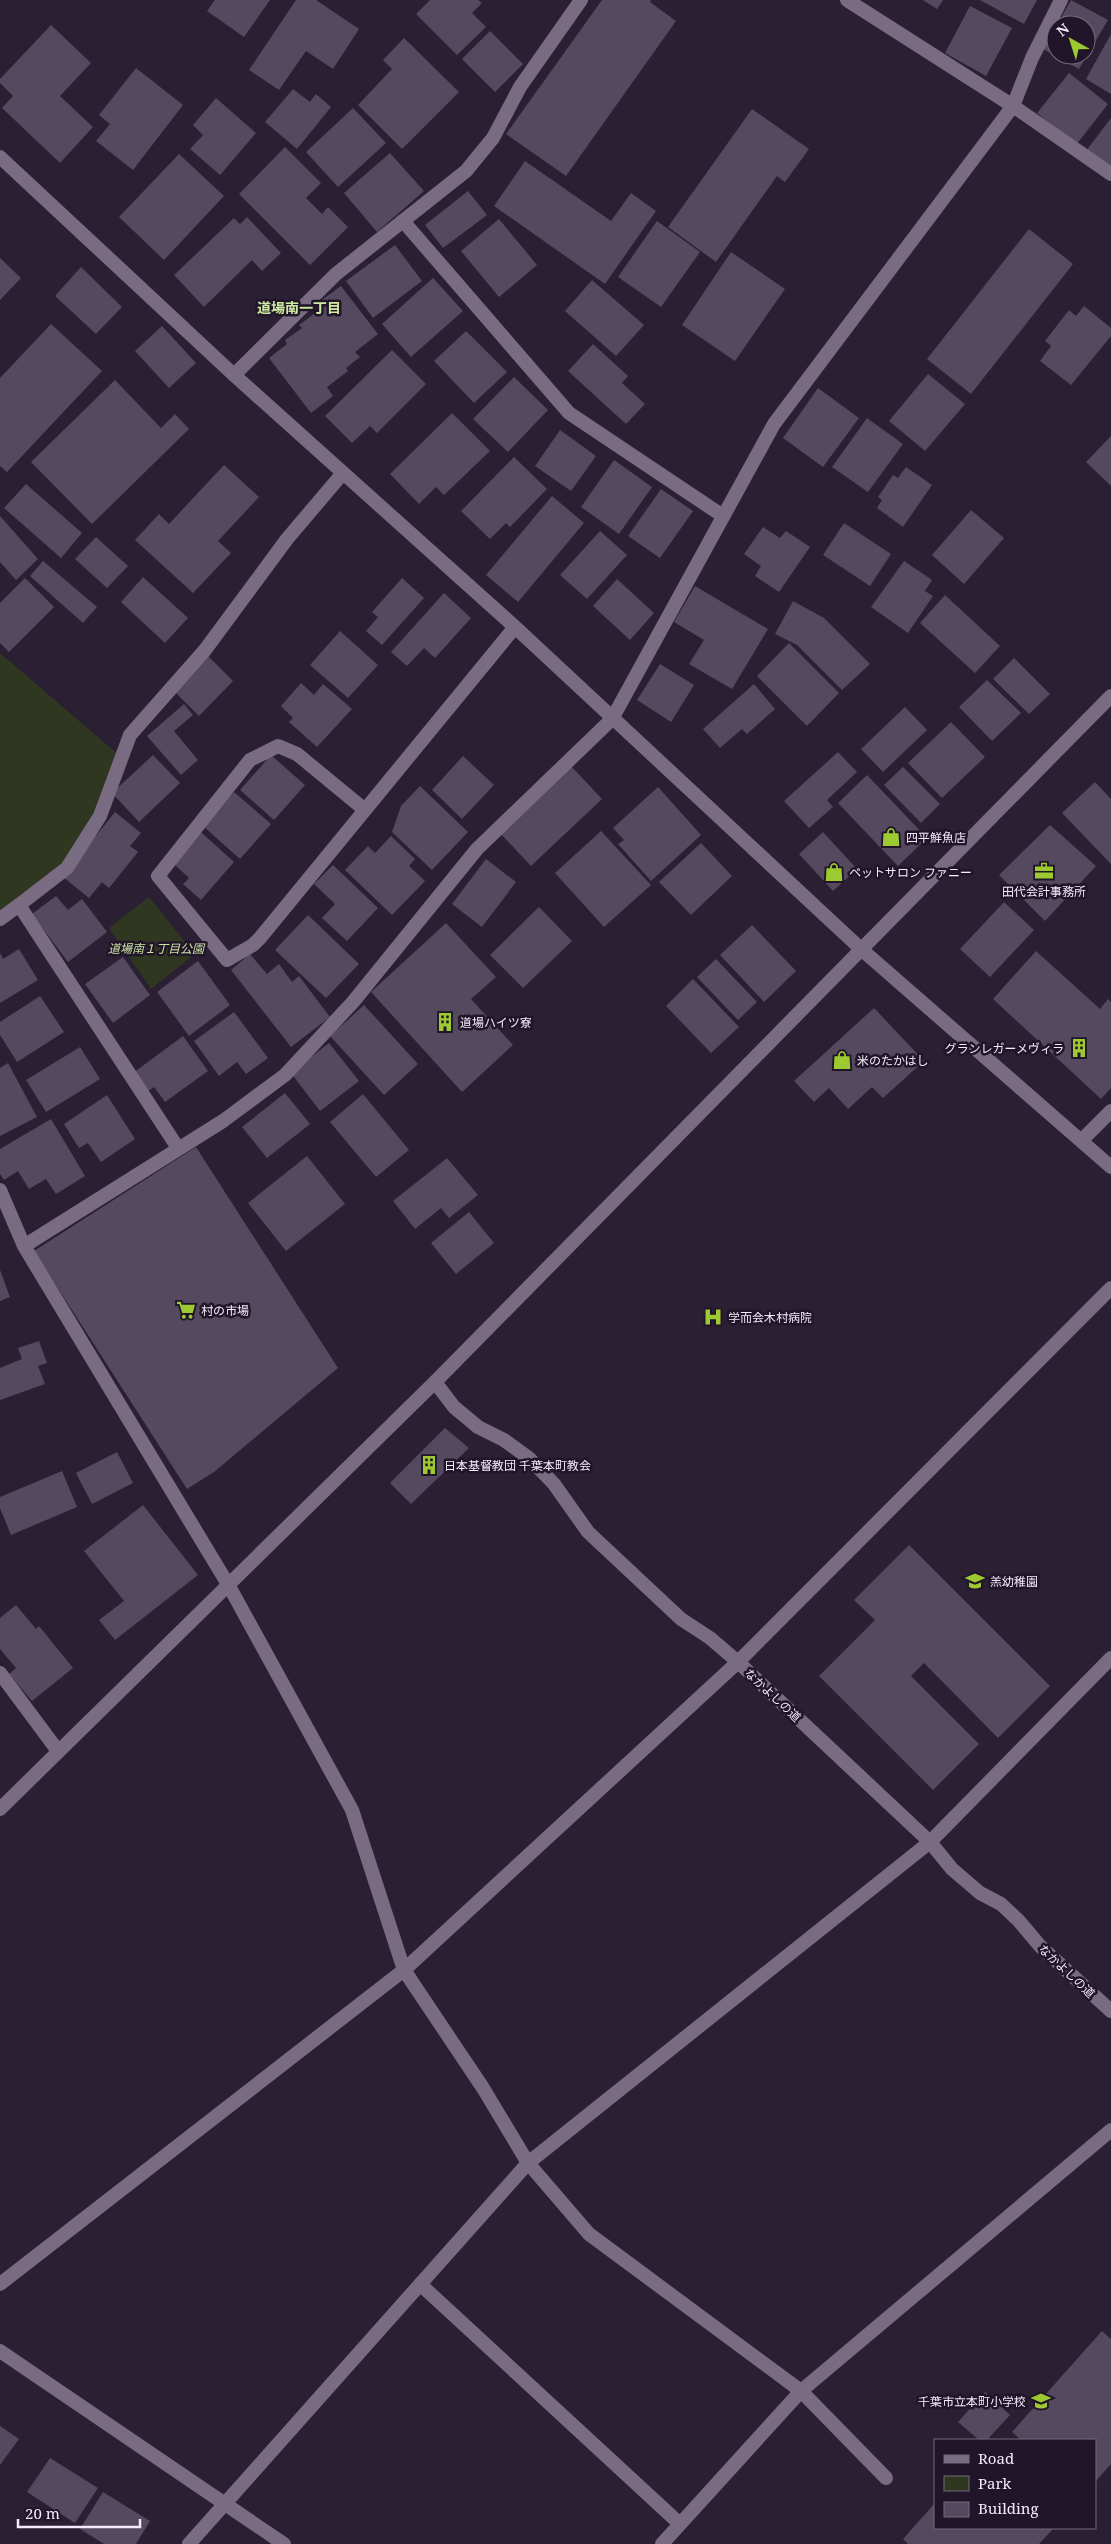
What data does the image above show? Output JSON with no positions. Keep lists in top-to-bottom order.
{
  "streets": {
    "street": ["なかよしの道"]
  },
  "districts": ["道場南一丁目"],
  "parks": ["道場南１丁目公園"],
  "places": {
    "shop": ["四平鮮魚店", "ペットサロン ファニー", "米のたかはし"],
    "office": ["田代会計事務所"],
    "building": ["道場ハイツ寮", "グランレガーメヴィラ", "日本基督教団 千葉本町教会"],
    "supermarket": ["村の市場"],
    "hospital": ["学而会木村病院"],
    "school or university": ["羔幼稚園", "千葉市立本町小学校"]
  },
  "legend": ["Road", "Park", "Building"],
  "scale_bar": "20 m",
  "north": "top left"
}
